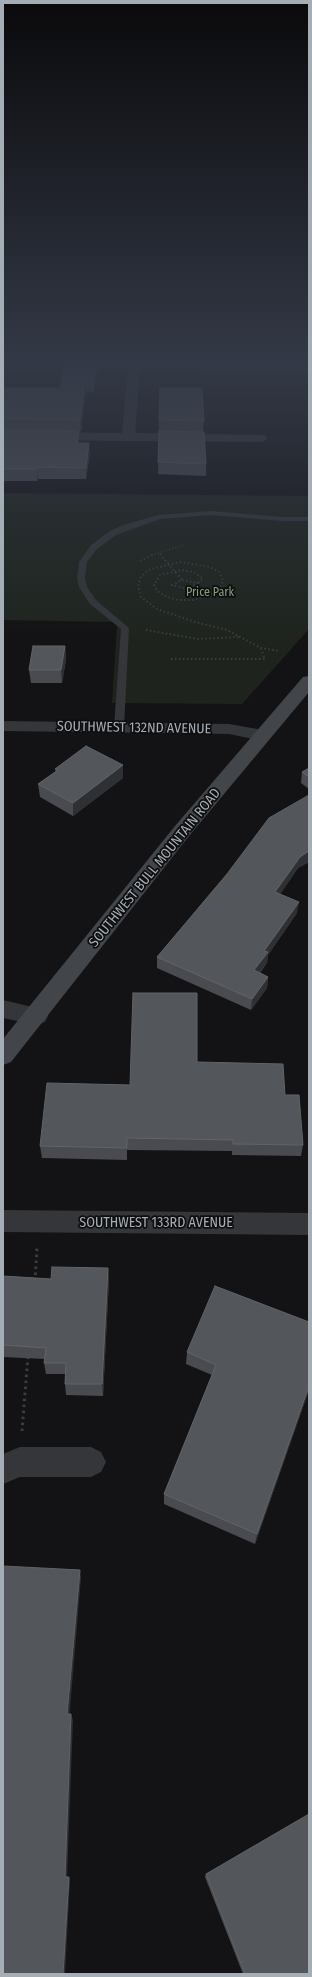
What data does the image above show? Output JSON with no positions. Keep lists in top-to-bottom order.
{
  "streets": {
    "main road": ["SOUTHWEST BULL MOUNTAIN ROAD"],
    "street": ["SOUTHWEST 132ND AVENUE", "SOUTHWEST 133RD AVENUE"]
  },
  "crossings": [
    ["SOUTHWEST 132ND AVENUE", "SOUTHWEST BULL MOUNTAIN ROAD"]
  ],
  "parks": ["Price Park"]
}
